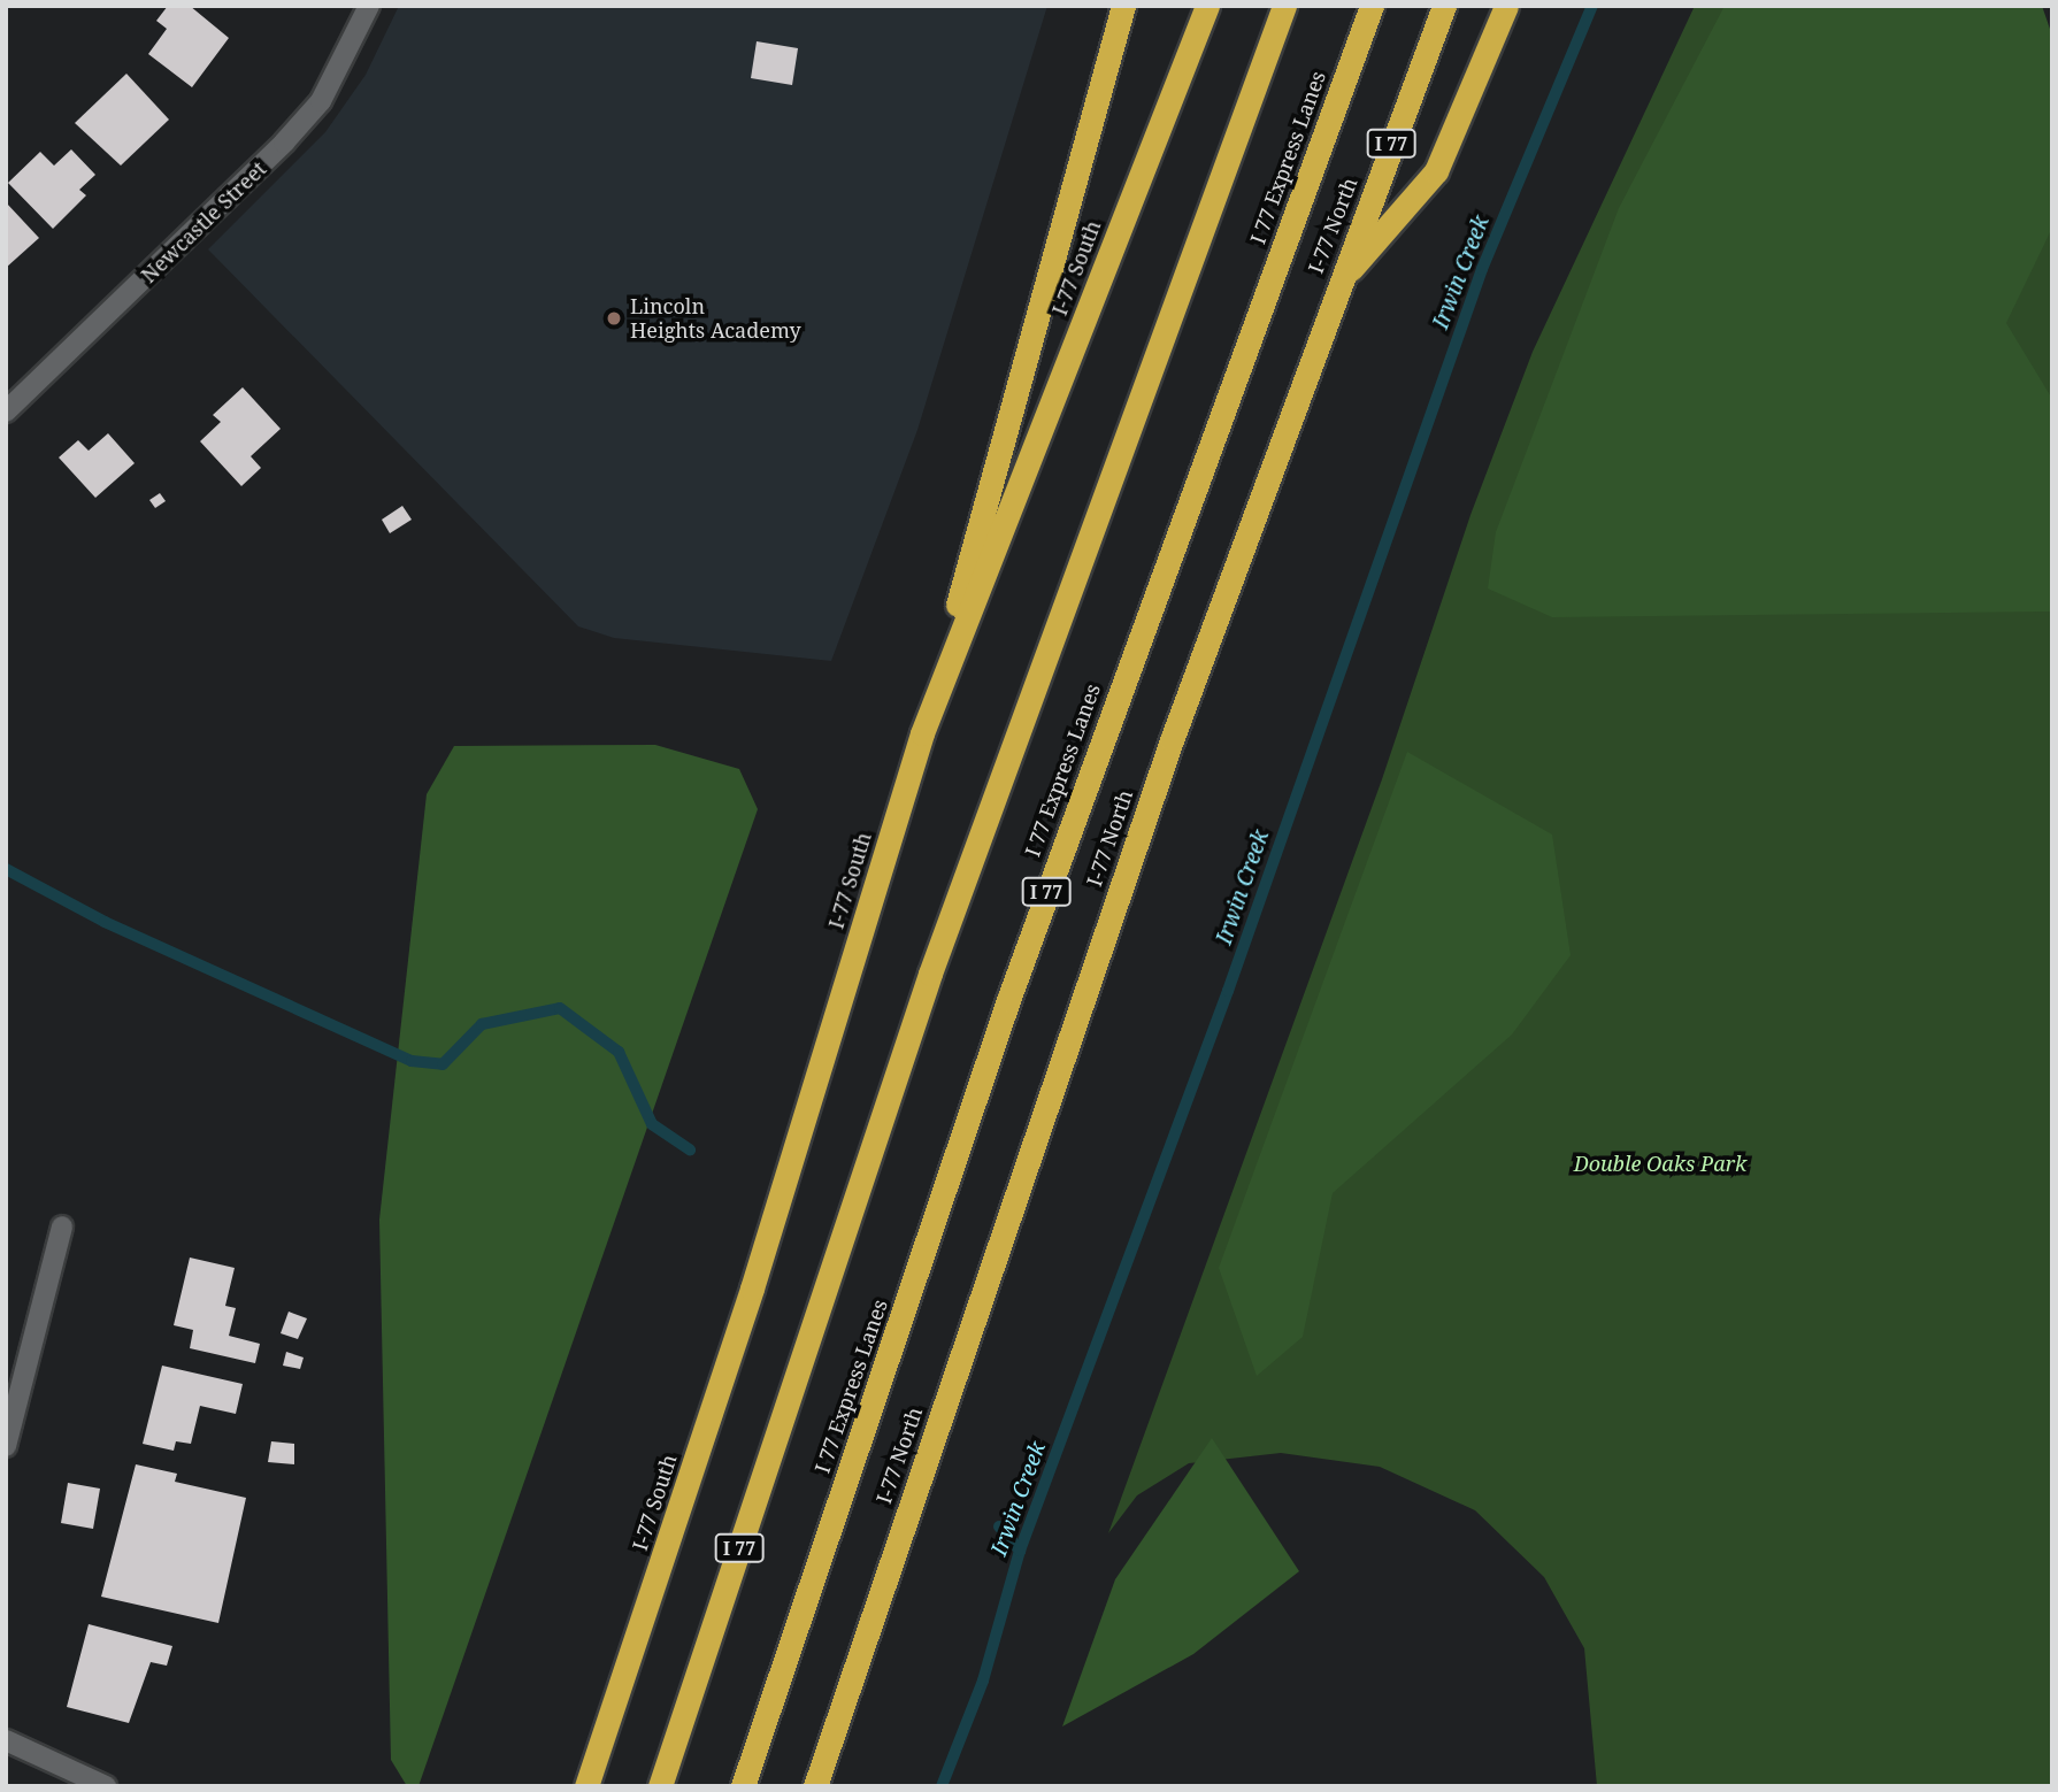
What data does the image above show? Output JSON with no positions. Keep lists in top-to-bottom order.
{
  "streets": {
    "highway": [
      "I 77",
      "I 77 Express Lanes",
      "I-77 North",
      "I-77 South"
    ],
    "street": ["Newcastle Street"]
  },
  "water": ["Irwin Creek"],
  "parks": ["Double Oaks Park"],
  "places": ["Lincoln Heights Academy"]
}
